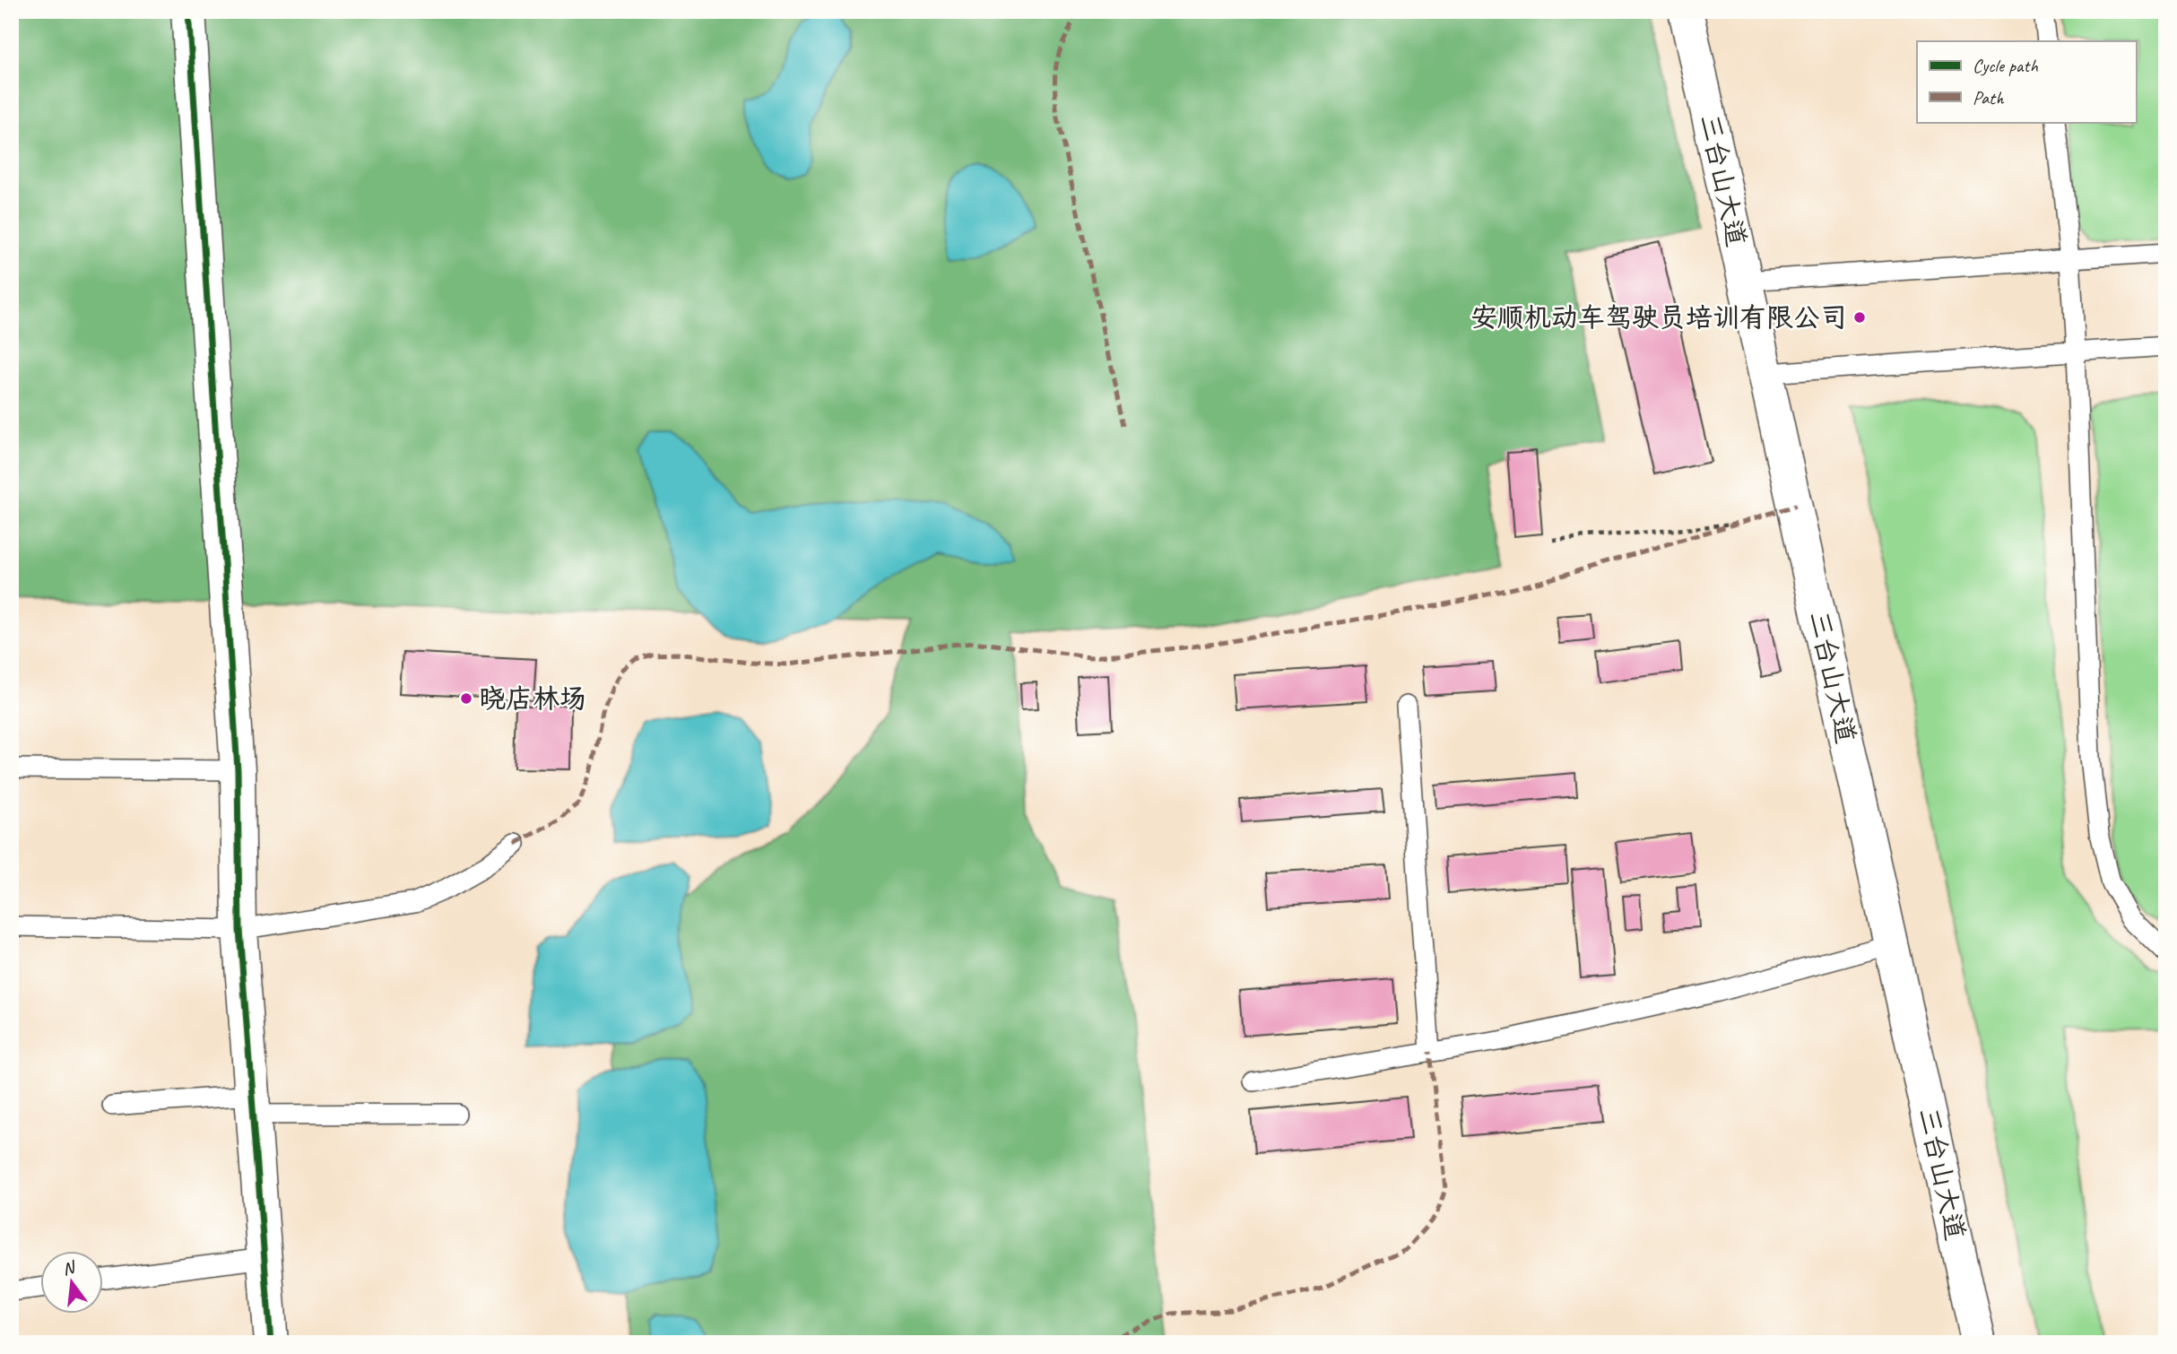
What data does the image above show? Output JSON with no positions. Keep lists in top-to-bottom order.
{
  "streets": {
    "main road": ["三台山大道"]
  },
  "places": ["安顺机动车驾驶员培训有限公司", "晓店林场"],
  "legend": ["Cycle path", "Path"],
  "north": "top"
}
